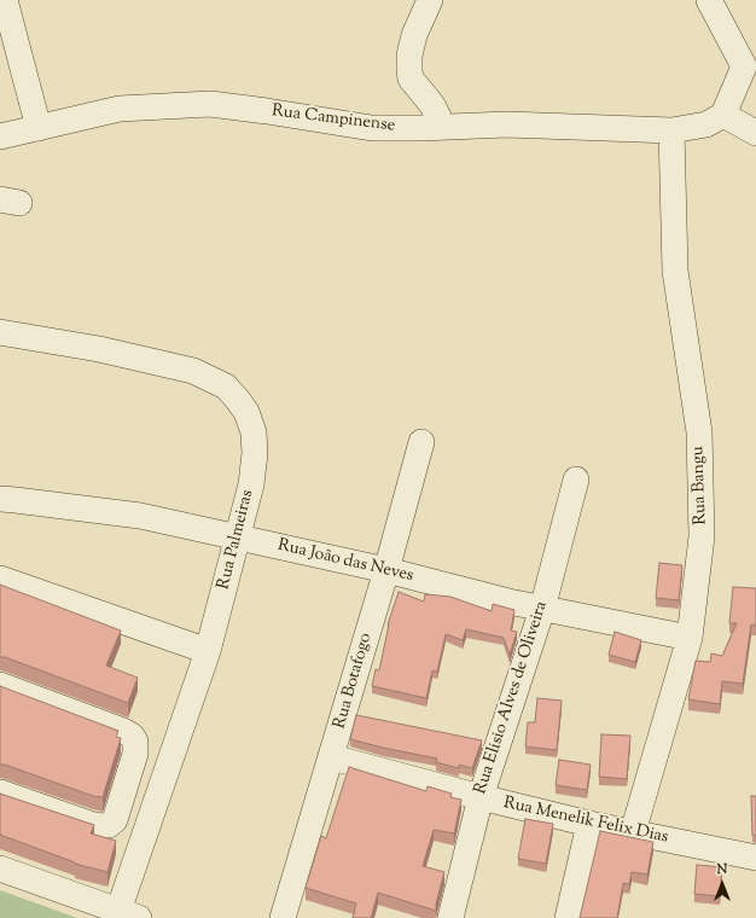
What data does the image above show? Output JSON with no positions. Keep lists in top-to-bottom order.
{
  "streets": {
    "street": [
      "Rua Campinense",
      "Rua Bangu",
      "Rua Palmeiras",
      "Rua João das Neves",
      "Rua Botafogo",
      "Rua Elisio Alves de Oliveira",
      "Rua Menelik Felix Dias"
    ]
  },
  "crossings": [
    ["Rua Campinense", "Rua Bangu"],
    ["Rua Bangu", "Rua João das Neves"],
    ["Rua Bangu", "Rua Menelik Felix Dias"],
    ["Rua Palmeiras", "Rua João das Neves"],
    ["Rua João das Neves", "Rua Botafogo"],
    ["Rua João das Neves", "Rua Elisio Alves de Oliveira"],
    ["Rua Botafogo", "Rua Menelik Felix Dias"],
    ["Rua Elisio Alves de Oliveira", "Rua Menelik Felix Dias"]
  ],
  "north": "top"
}
